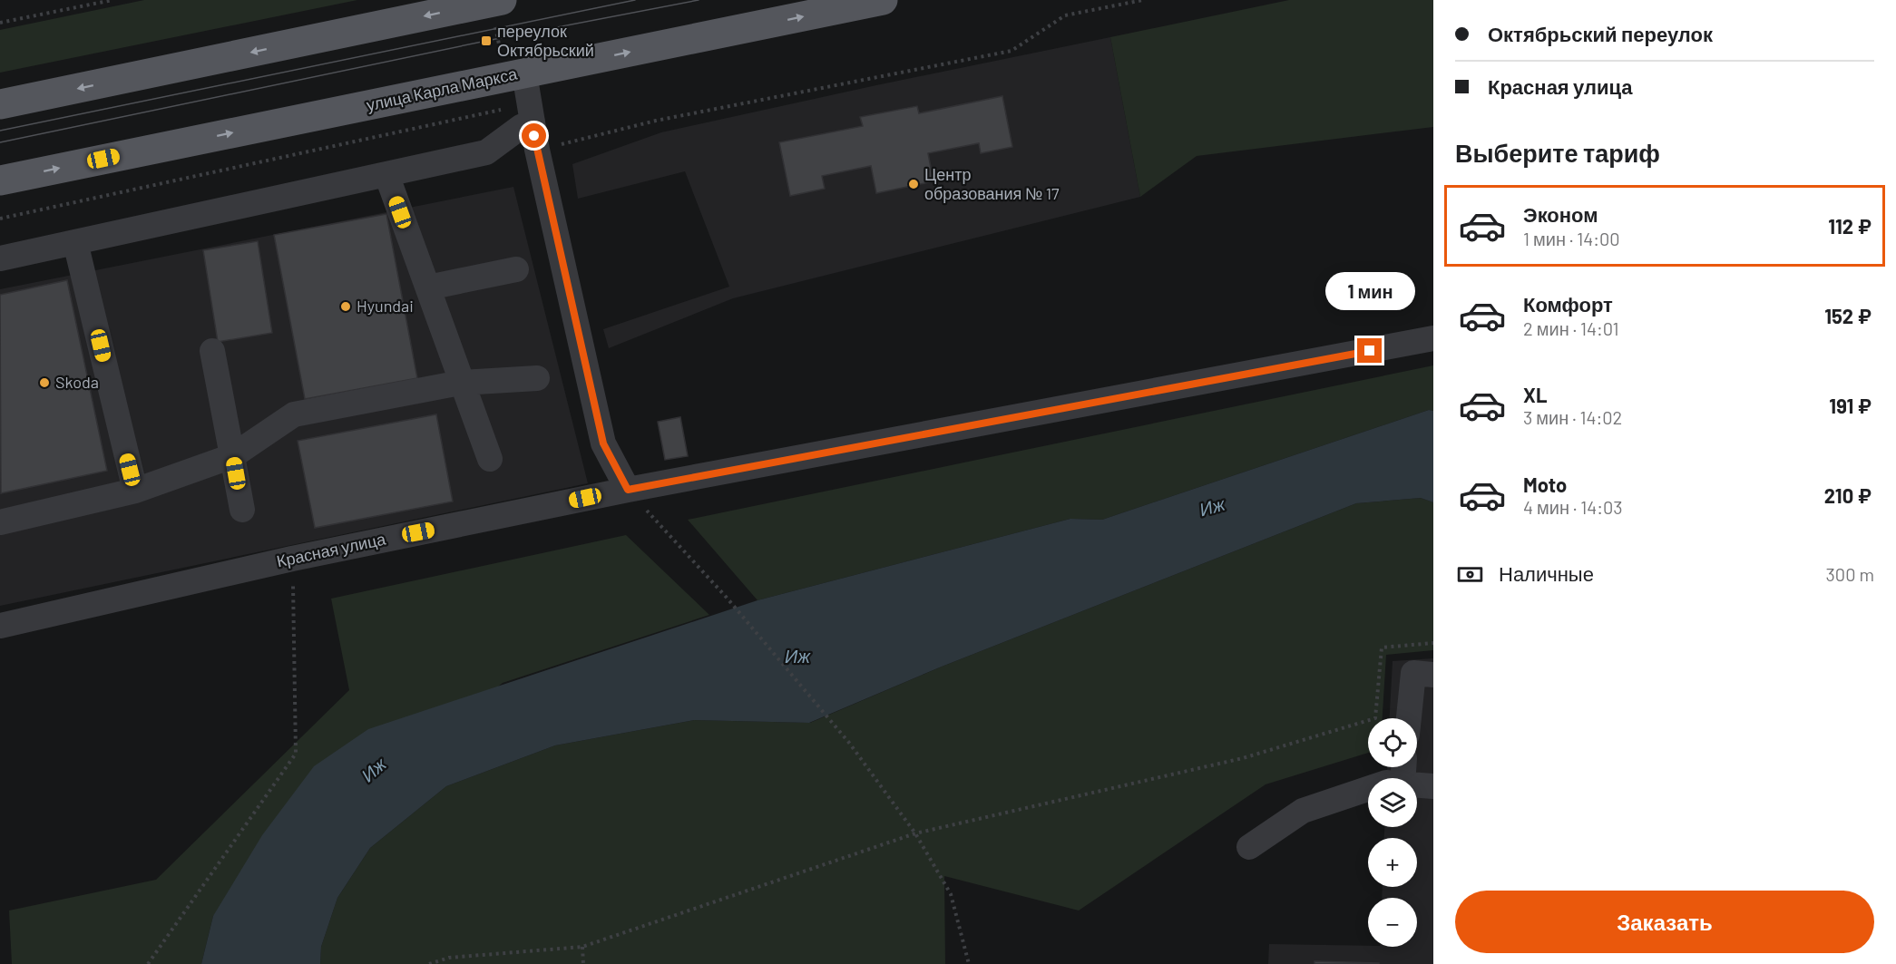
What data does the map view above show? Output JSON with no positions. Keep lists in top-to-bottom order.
{
  "streets": {
    "main road": ["улица Карла Маркса"],
    "street": ["Красная улица"]
  },
  "water": ["Иж"],
  "places": {
    "transit": ["переулок Октябрьский"],
    "other": ["Центр образования № 17", "Hyundai", "Skoda"]
  },
  "page": {
    "banner": ["Октябрьский переулок", "Красная улица"],
    "heading": "Выберите тариф",
    "list": [
      {
        "name": "Эконом",
        "note": "1 мин · 14:00",
        "value": "112 ₽"
      },
      {
        "name": "Комфорт",
        "note": "2 мин · 14:01",
        "value": "152 ₽"
      },
      {
        "name": "XL",
        "note": "3 мин · 14:02",
        "value": "191 ₽"
      },
      {
        "name": "Moto",
        "note": "4 мин · 14:03",
        "value": "210 ₽"
      }
    ],
    "bubble": "1 мин",
    "pay": ["Наличные", "300 m"],
    "map_buttons": ["+", "−"],
    "buttons": "Заказать"
  }
}
